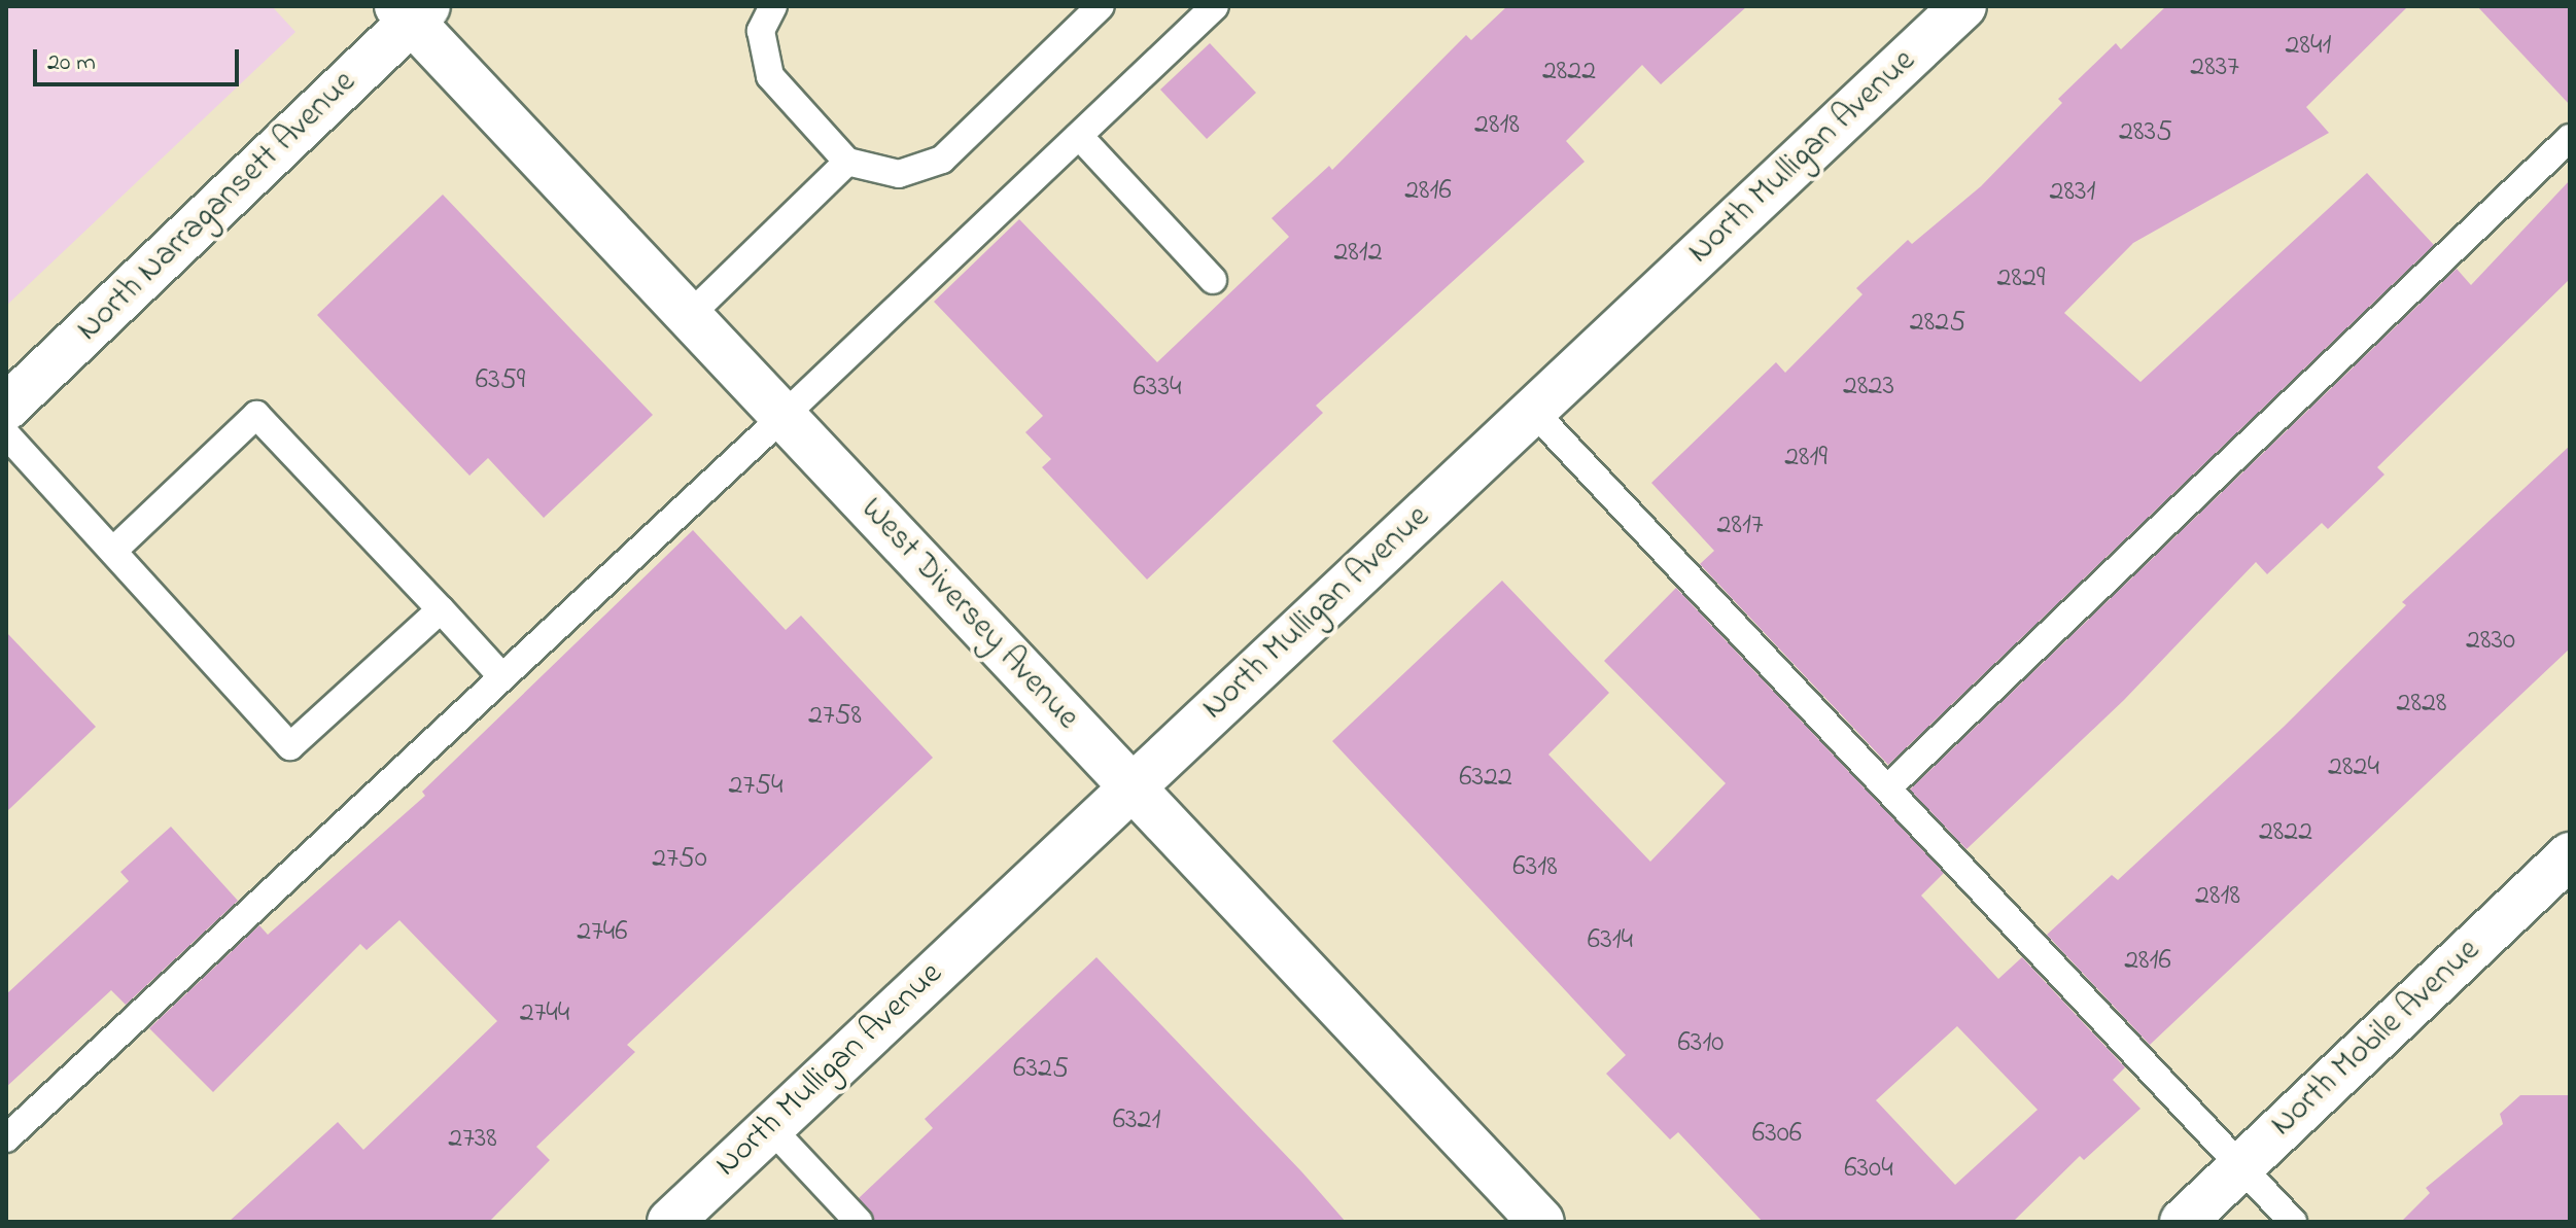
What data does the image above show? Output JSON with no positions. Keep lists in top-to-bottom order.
{
  "streets": {
    "street": [
      "North Mulligan Avenue",
      "North Narragansett Avenue",
      "West Diversey Avenue",
      "North Mobile Avenue"
    ]
  },
  "crossings": [
    ["North Mulligan Avenue", "West Diversey Avenue"],
    ["North Narragansett Avenue", "West Diversey Avenue"]
  ],
  "house_numbers": [
    "2841",
    "2837",
    "2822",
    "2818",
    "2835",
    "2816",
    "2831",
    "2812",
    "2829",
    "2825",
    "6359",
    "2823",
    "6334",
    "2819",
    "2817",
    "2830",
    "2828",
    "2758",
    "2824",
    "6322",
    "2754",
    "2822",
    "2750",
    "6318",
    "2818",
    "2746",
    "6314",
    "2816",
    "2744",
    "6310",
    "6325",
    "6321",
    "6306",
    "2738",
    "6304"
  ],
  "scale_bar": "20 m"
}
